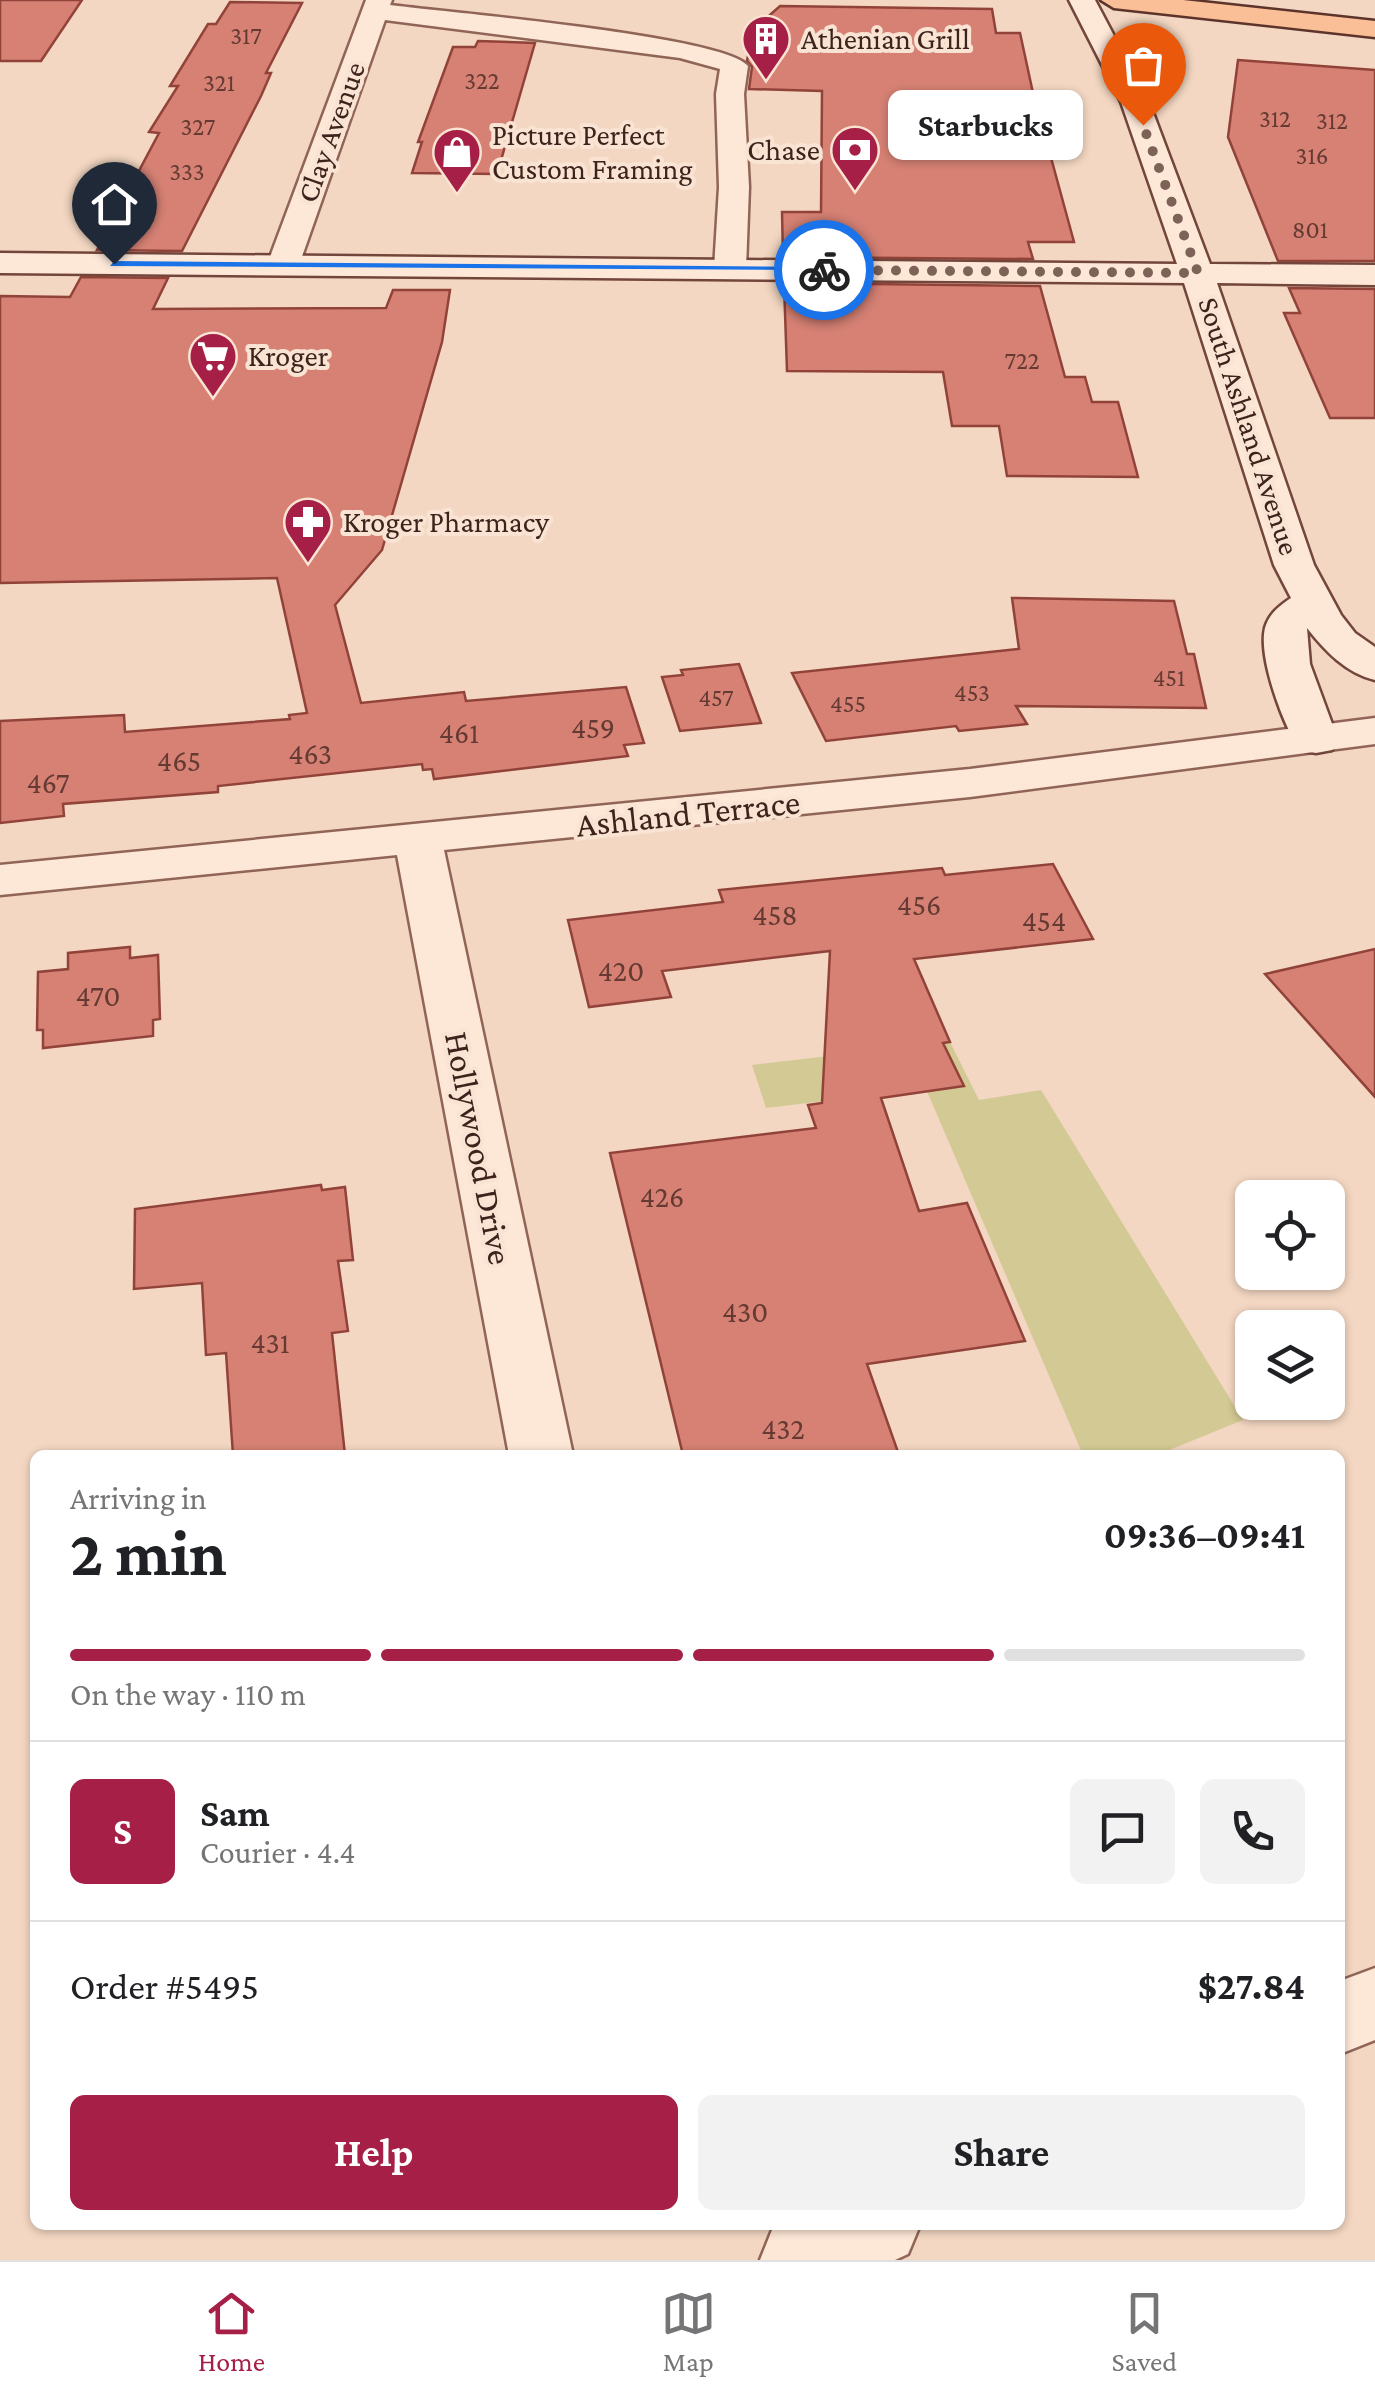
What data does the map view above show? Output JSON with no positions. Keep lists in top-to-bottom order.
{
  "streets": {
    "street": [
      "Clay Avenue",
      "South Ashland Avenue",
      "Ashland Terrace",
      "Hollywood Drive"
    ]
  },
  "crossings": [
    ["Ashland Terrace", "Hollywood Drive"]
  ],
  "places": {
    "building": ["Athenian Grill"],
    "other": ["Starbucks"],
    "bank": ["Chase"],
    "shop": ["Picture Perfect Custom Framing"],
    "supermarket": ["Kroger"],
    "pharmacy": ["Kroger Pharmacy"]
  },
  "house_numbers": [
    "317",
    "322",
    "321",
    "312",
    "312",
    "327",
    "316",
    "333",
    "801",
    "722",
    "451",
    "453",
    "457",
    "455",
    "459",
    "461",
    "463",
    "465",
    "467",
    "456",
    "458",
    "454",
    "420",
    "470",
    "426",
    "430",
    "431",
    "432"
  ],
  "page": {
    "bubble": "Starbucks",
    "heading": ["2 min", "Arriving in", "09:36–09:41"],
    "panel": [
      "Sam",
      "Courier · 4.4",
      "Order #5495",
      "$27.84"
    ],
    "bar": "On the way · 110 m",
    "round": "S",
    "buttons": ["Help", "Share"],
    "tabs": ["Home", "Map", "Saved"]
  }
}
